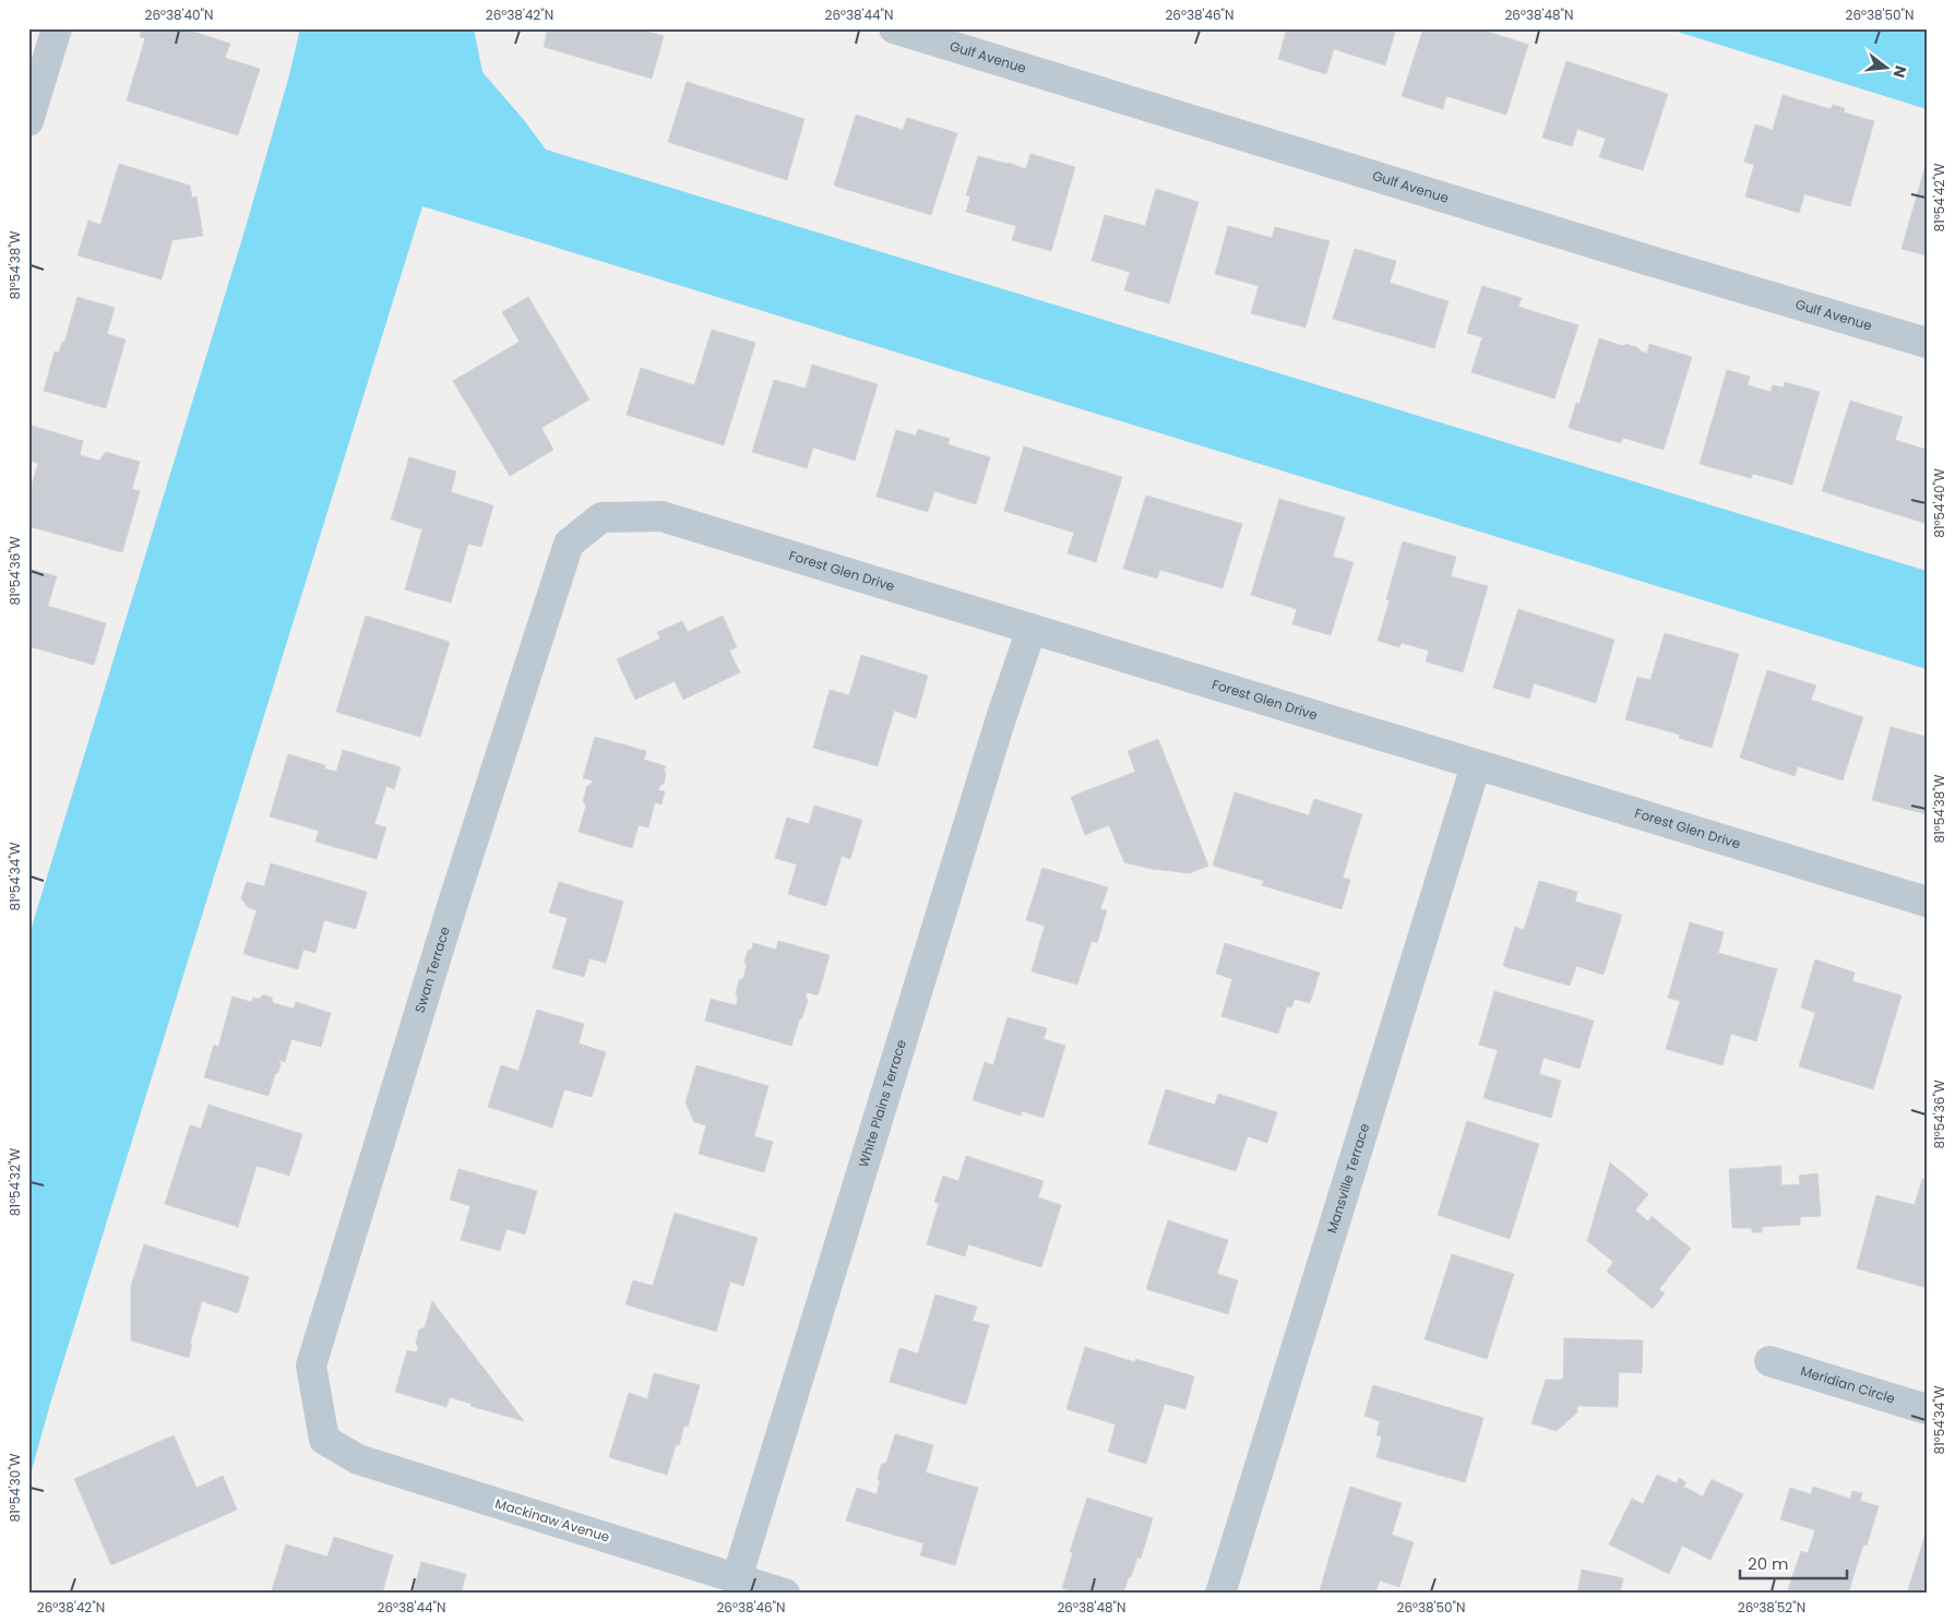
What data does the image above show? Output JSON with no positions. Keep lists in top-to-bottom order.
{
  "streets": {
    "street": [
      "Gulf Avenue",
      "Forest Glen Drive",
      "Swan Terrace",
      "White Plains Terrace",
      "Mansville Terrace",
      "Meridian Circle",
      "Mackinaw Avenue"
    ]
  },
  "crossings": [
    ["Forest Glen Drive", "Swan Terrace"],
    ["Forest Glen Drive", "White Plains Terrace"],
    ["Forest Glen Drive", "Mansville Terrace"],
    ["Swan Terrace", "Mackinaw Avenue"],
    ["White Plains Terrace", "Mackinaw Avenue"]
  ],
  "scale_bar": "20 m",
  "north": "right",
  "coordinates": [
    "26°38'40\"N",
    "26°38'42\"N",
    "26°38'44\"N",
    "26°38'46\"N",
    "26°38'48\"N",
    "26°38'50\"N",
    "81°54'42\"W",
    "81°54'38\"W",
    "81°54'40\"W",
    "81°54'36\"W",
    "81°54'34\"W",
    "81°54'32\"W",
    "81°54'30\"W",
    "26°38'52\"N"
  ]
}
